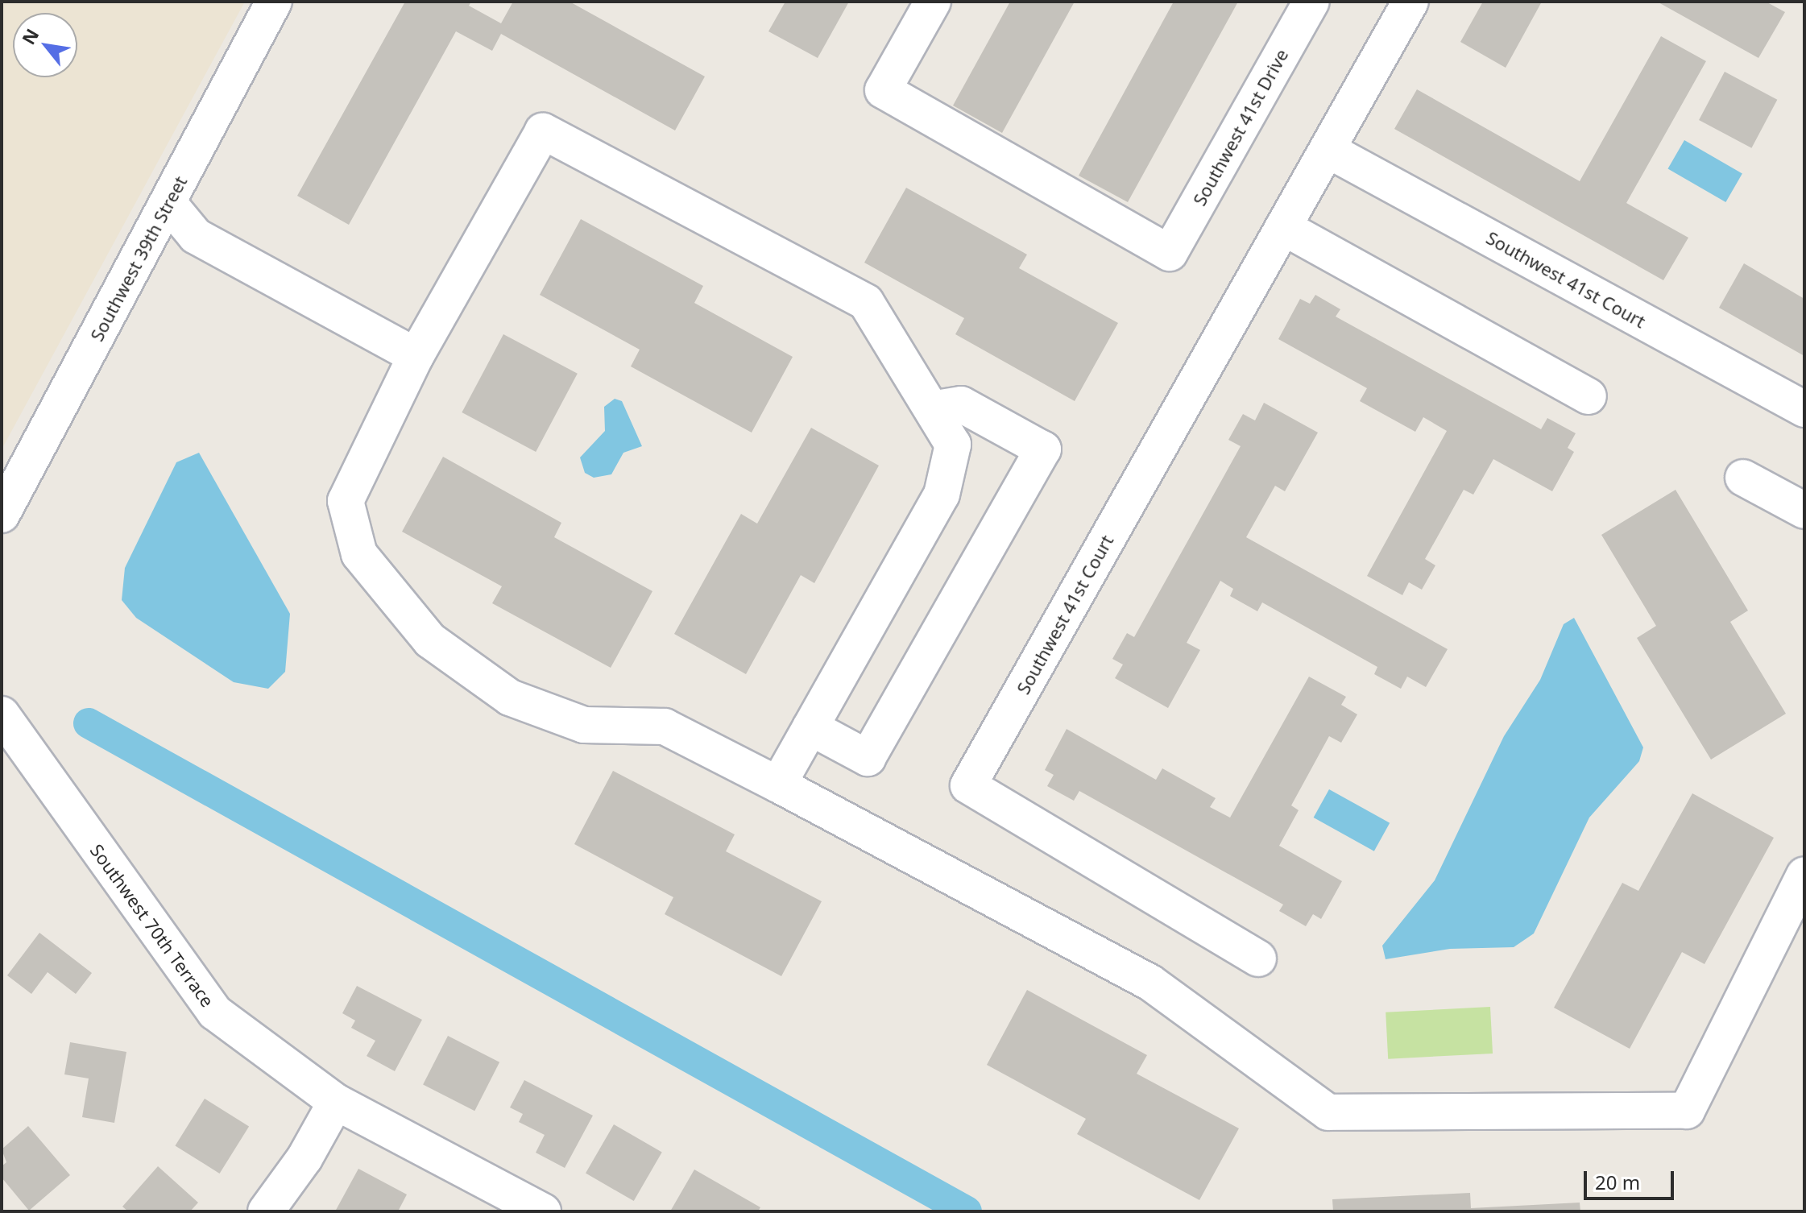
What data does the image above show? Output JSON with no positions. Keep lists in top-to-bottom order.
{
  "streets": {
    "street": [
      "Southwest 41st Drive",
      "Southwest 39th Street",
      "Southwest 41st Court",
      "Southwest 70th Terrace"
    ]
  },
  "scale_bar": "20 m",
  "north": "top left"
}
